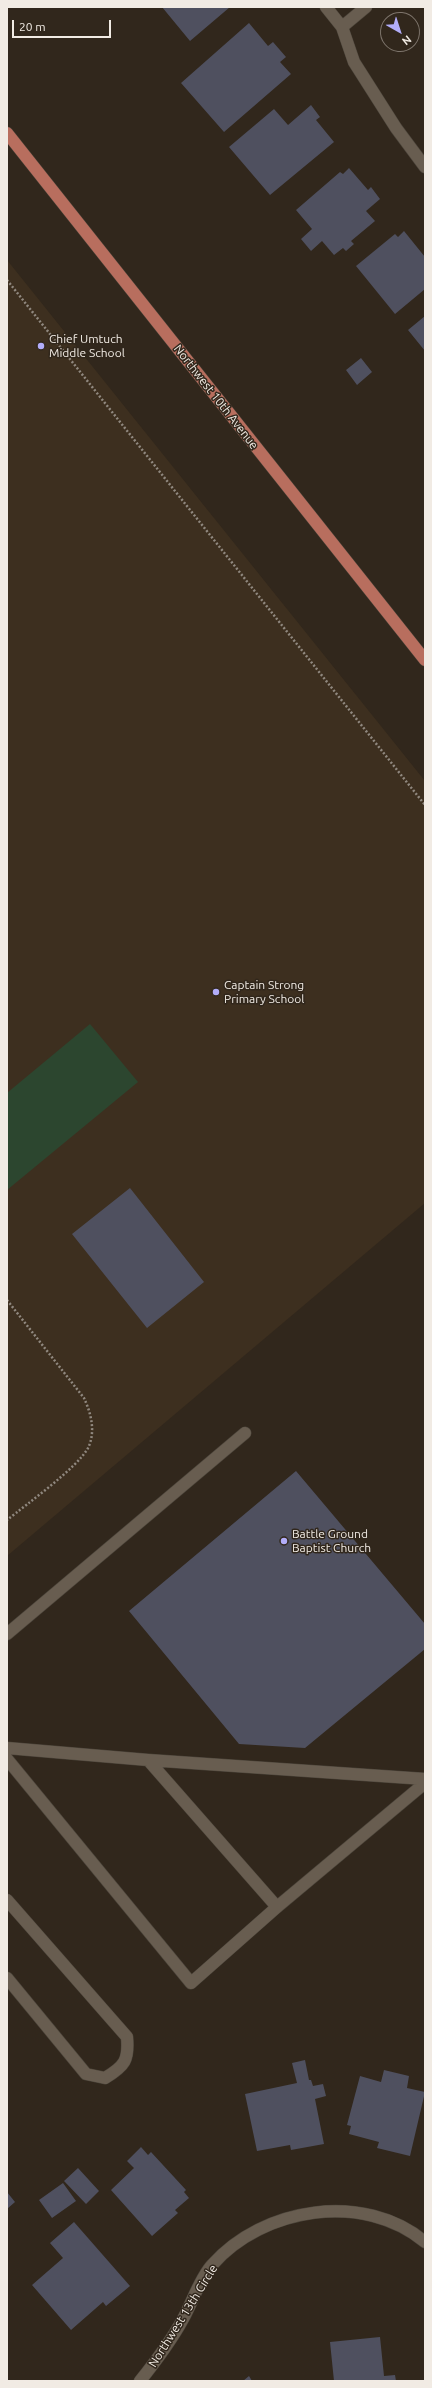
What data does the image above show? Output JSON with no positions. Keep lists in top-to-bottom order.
{
  "streets": {
    "main road": ["Northwest 10th Avenue"],
    "street": ["Northwest 13th Circle"]
  },
  "places": ["Chief Umtuch Middle School", "Captain Strong Primary School", "Battle Ground Baptist Church"],
  "scale_bar": "20 m",
  "north": "bottom right"
}
